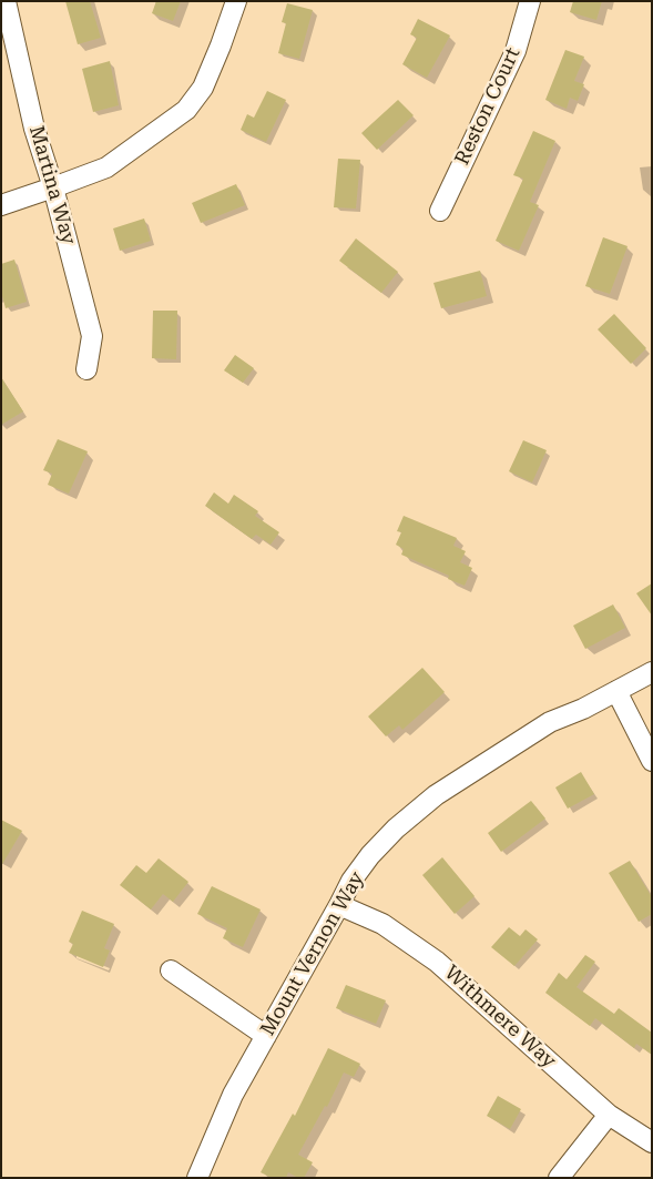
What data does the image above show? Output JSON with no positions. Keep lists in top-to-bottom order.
{
  "streets": {
    "street": [
      "Reston Court",
      "Martina Way",
      "Mount Vernon Way",
      "Withmere Way"
    ]
  },
  "crossings": [
    ["Mount Vernon Way", "Withmere Way"]
  ]
}
